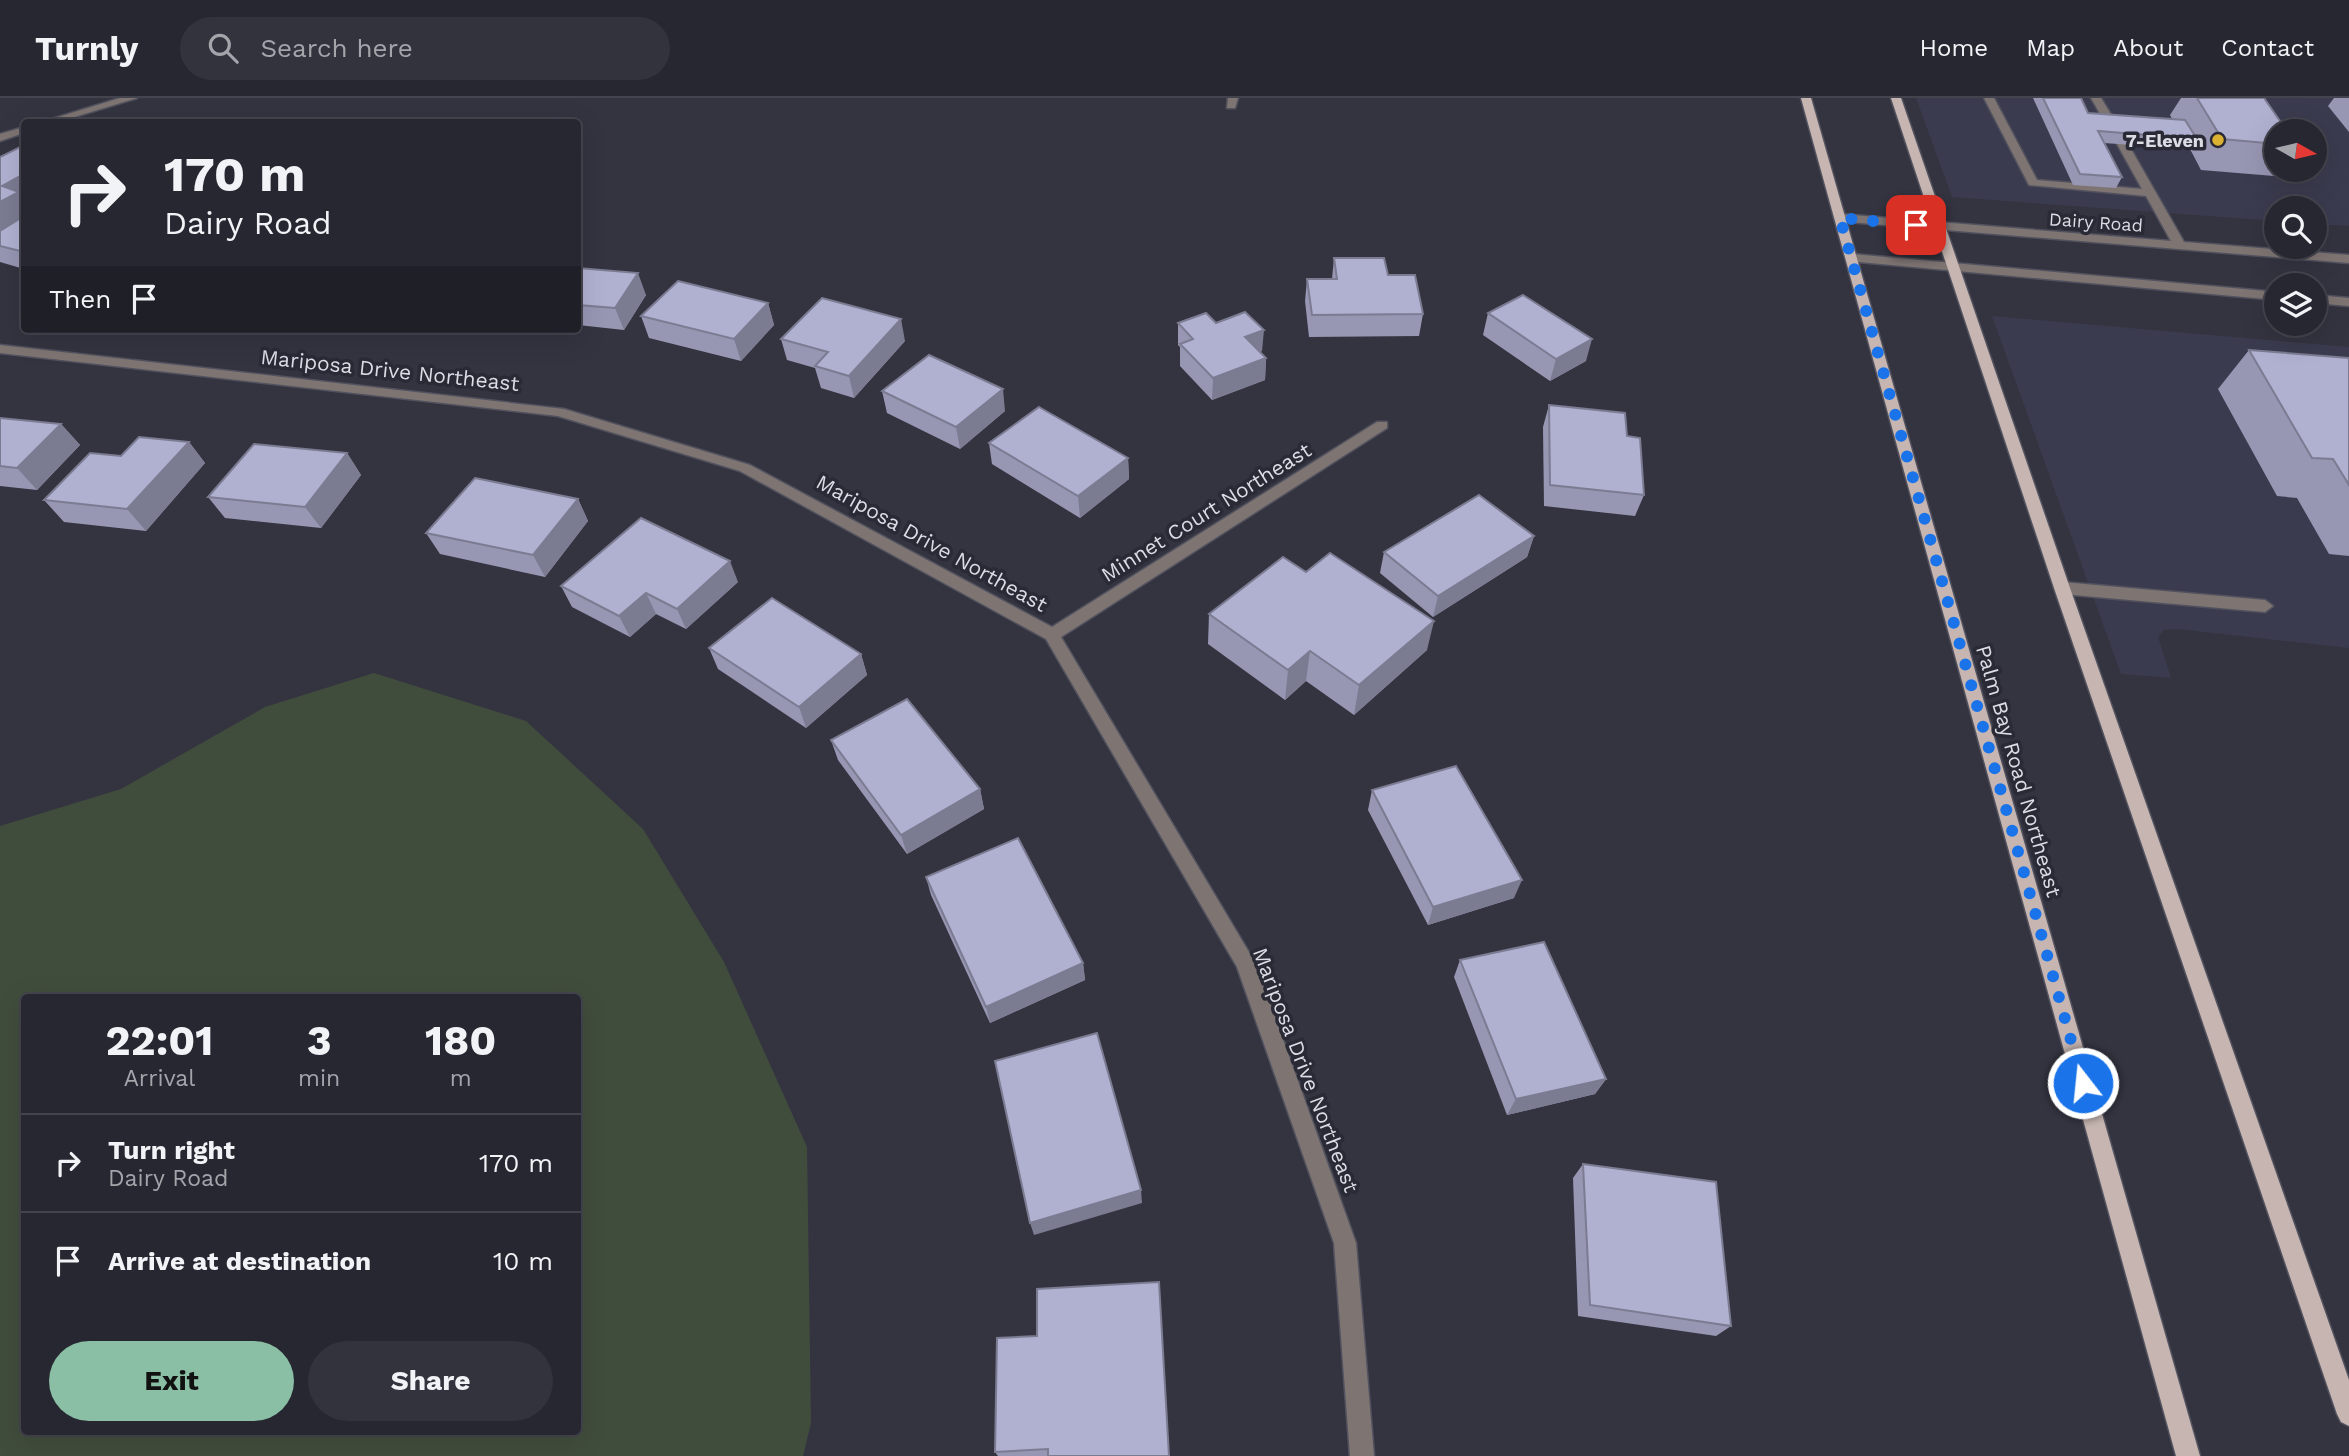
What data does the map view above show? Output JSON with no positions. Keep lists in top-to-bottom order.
{
  "streets": {
    "main road": ["Palm Bay Road Northeast"],
    "street": ["Dairy Road", "Mariposa Drive Northeast", "Minnet Court Northeast"]
  },
  "crossings": [
    ["Dairy Road", "Palm Bay Road Northeast"],
    ["Mariposa Drive Northeast", "Minnet Court Northeast"]
  ],
  "places": ["7-Eleven"],
  "north": "right",
  "page": {
    "header": "Turnly",
    "search": "Search here",
    "nav": [
      "Home",
      "Map",
      "About",
      "Contact"
    ],
    "turn": ["170 m", "Dairy Road"],
    "then": "Then",
    "eta": [
      "22:01",
      "Arrival",
      "3",
      "min",
      "180",
      "m"
    ],
    "list": [
      {
        "name": "Turn right",
        "note": "Dairy Road",
        "value": "170 m"
      },
      {
        "name": "Arrive at destination",
        "value": "10 m"
      }
    ],
    "buttons": ["Exit", "Share"]
  }
}
